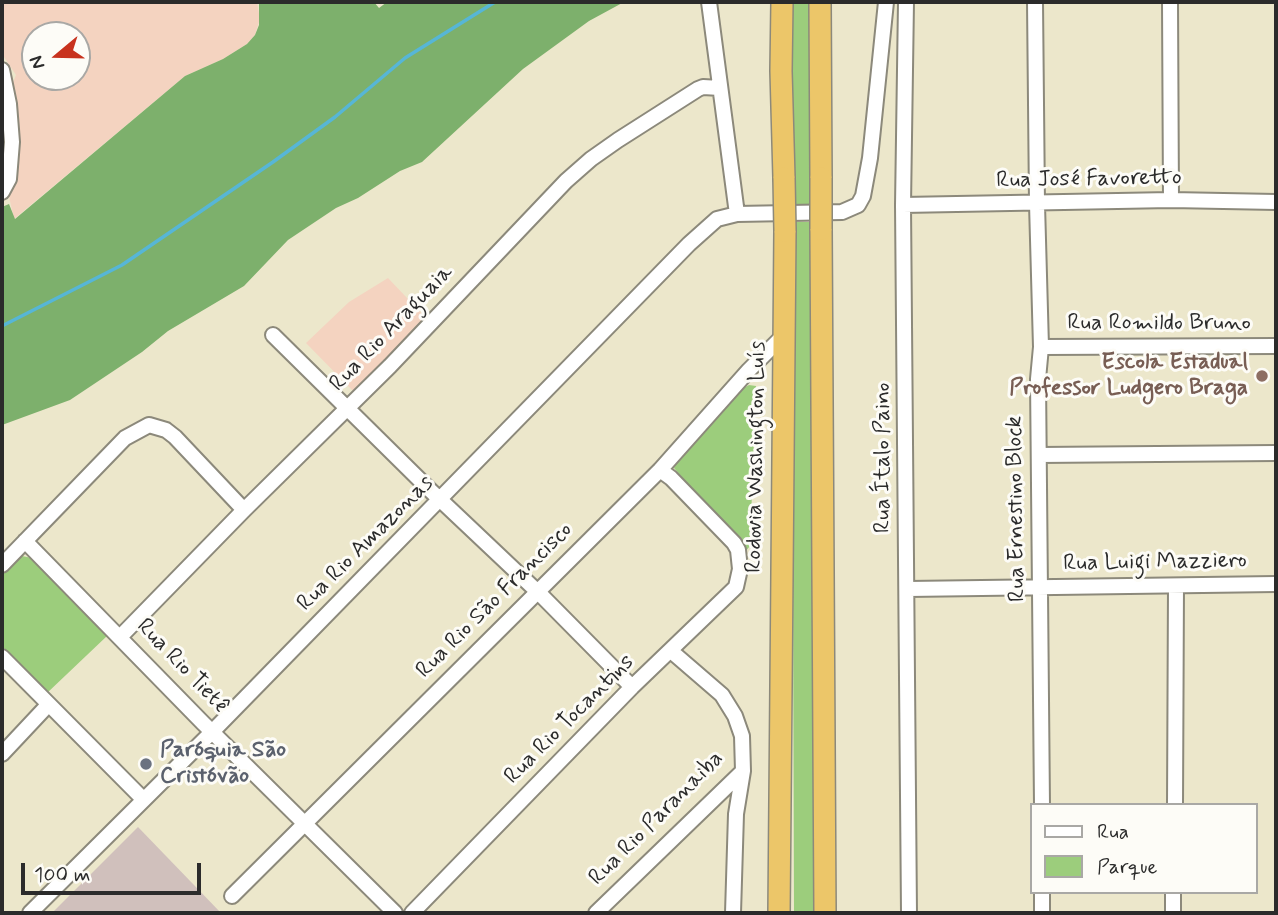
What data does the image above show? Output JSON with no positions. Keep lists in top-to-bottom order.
{
  "streets": {
    "highway": ["Rodovia Washington Luís"],
    "street": [
      "Rua José Favoretto",
      "Rua Romildo Bruno",
      "Rua Rio Araguaia",
      "Rua Ítalo Paino",
      "Rua Ernestino Block",
      "Rua Rio Amazonas",
      "Rua Luigi Mazziero",
      "Rua Rio São Francisco",
      "Rua Rio Tietê",
      "Rua Rio Tocantins",
      "Rua Rio Paranaiba"
    ]
  },
  "crossings": [
    ["Rua José Favoretto", "Rua Ítalo Paino"],
    ["Rua José Favoretto", "Rua Ernestino Block"],
    ["Rua Romildo Bruno", "Rua Ernestino Block"],
    ["Rua Rio Araguaia", "Rua Rio Tietê"],
    ["Rodovia Washington Luís", "Rua Rio São Francisco"],
    ["Rua Ítalo Paino", "Rua Luigi Mazziero"],
    ["Rua Ernestino Block", "Rua Luigi Mazziero"],
    ["Rua Rio Amazonas", "Rua Rio Tietê"],
    ["Rua Rio São Francisco", "Rua Rio Tietê"],
    ["Rua Rio São Francisco", "Rua Rio Tocantins"],
    ["Rua Rio Tocantins", "Rua Rio Paranaiba"]
  ],
  "places": ["Escola Estadual Professor Ludgero Braga", "Paróquia São Cristóvão"],
  "legend": ["Rua", "Parque"],
  "scale_bar": "100 m",
  "north": "left"
}
